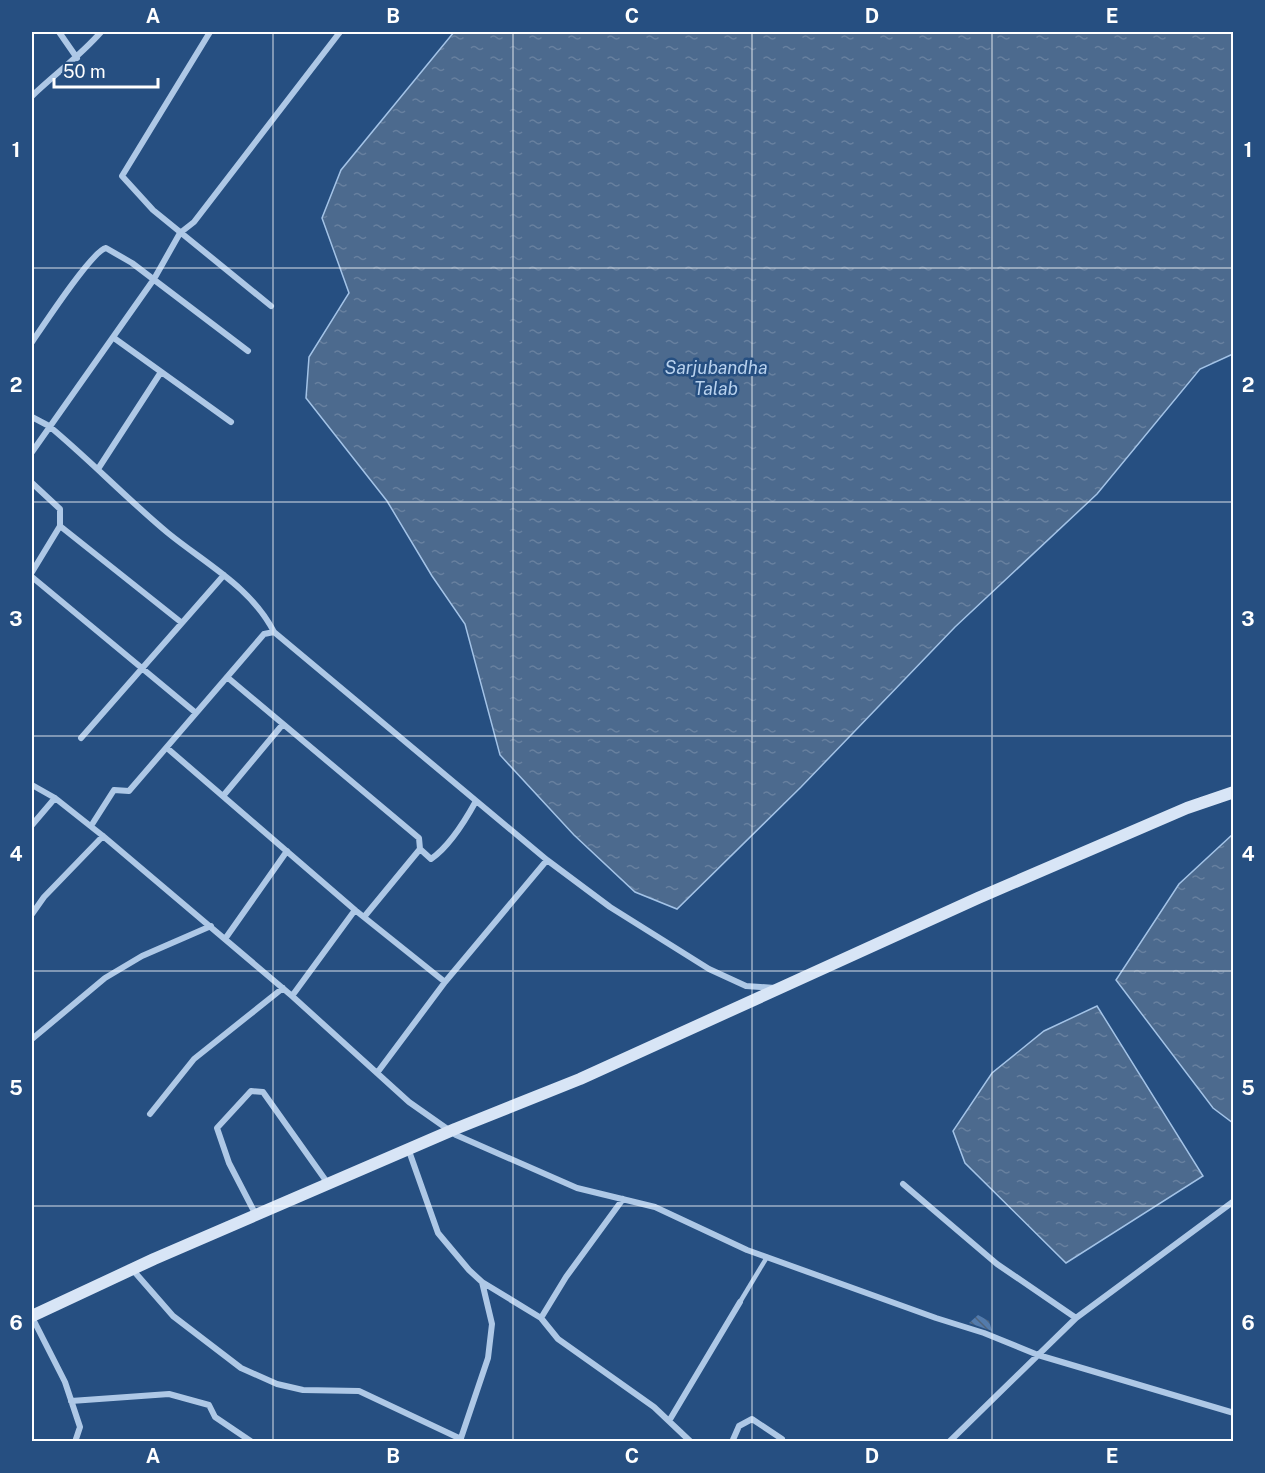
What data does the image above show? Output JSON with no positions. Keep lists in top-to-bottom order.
{
  "water": ["Sarjubandha Talab"],
  "scale_bar": "50 m",
  "grid": {
    "columns": [
      "A",
      "B",
      "C",
      "D",
      "E"
    ],
    "rows": [
      "1",
      "2",
      "3",
      "4",
      "5",
      "6"
    ]
  }
}
